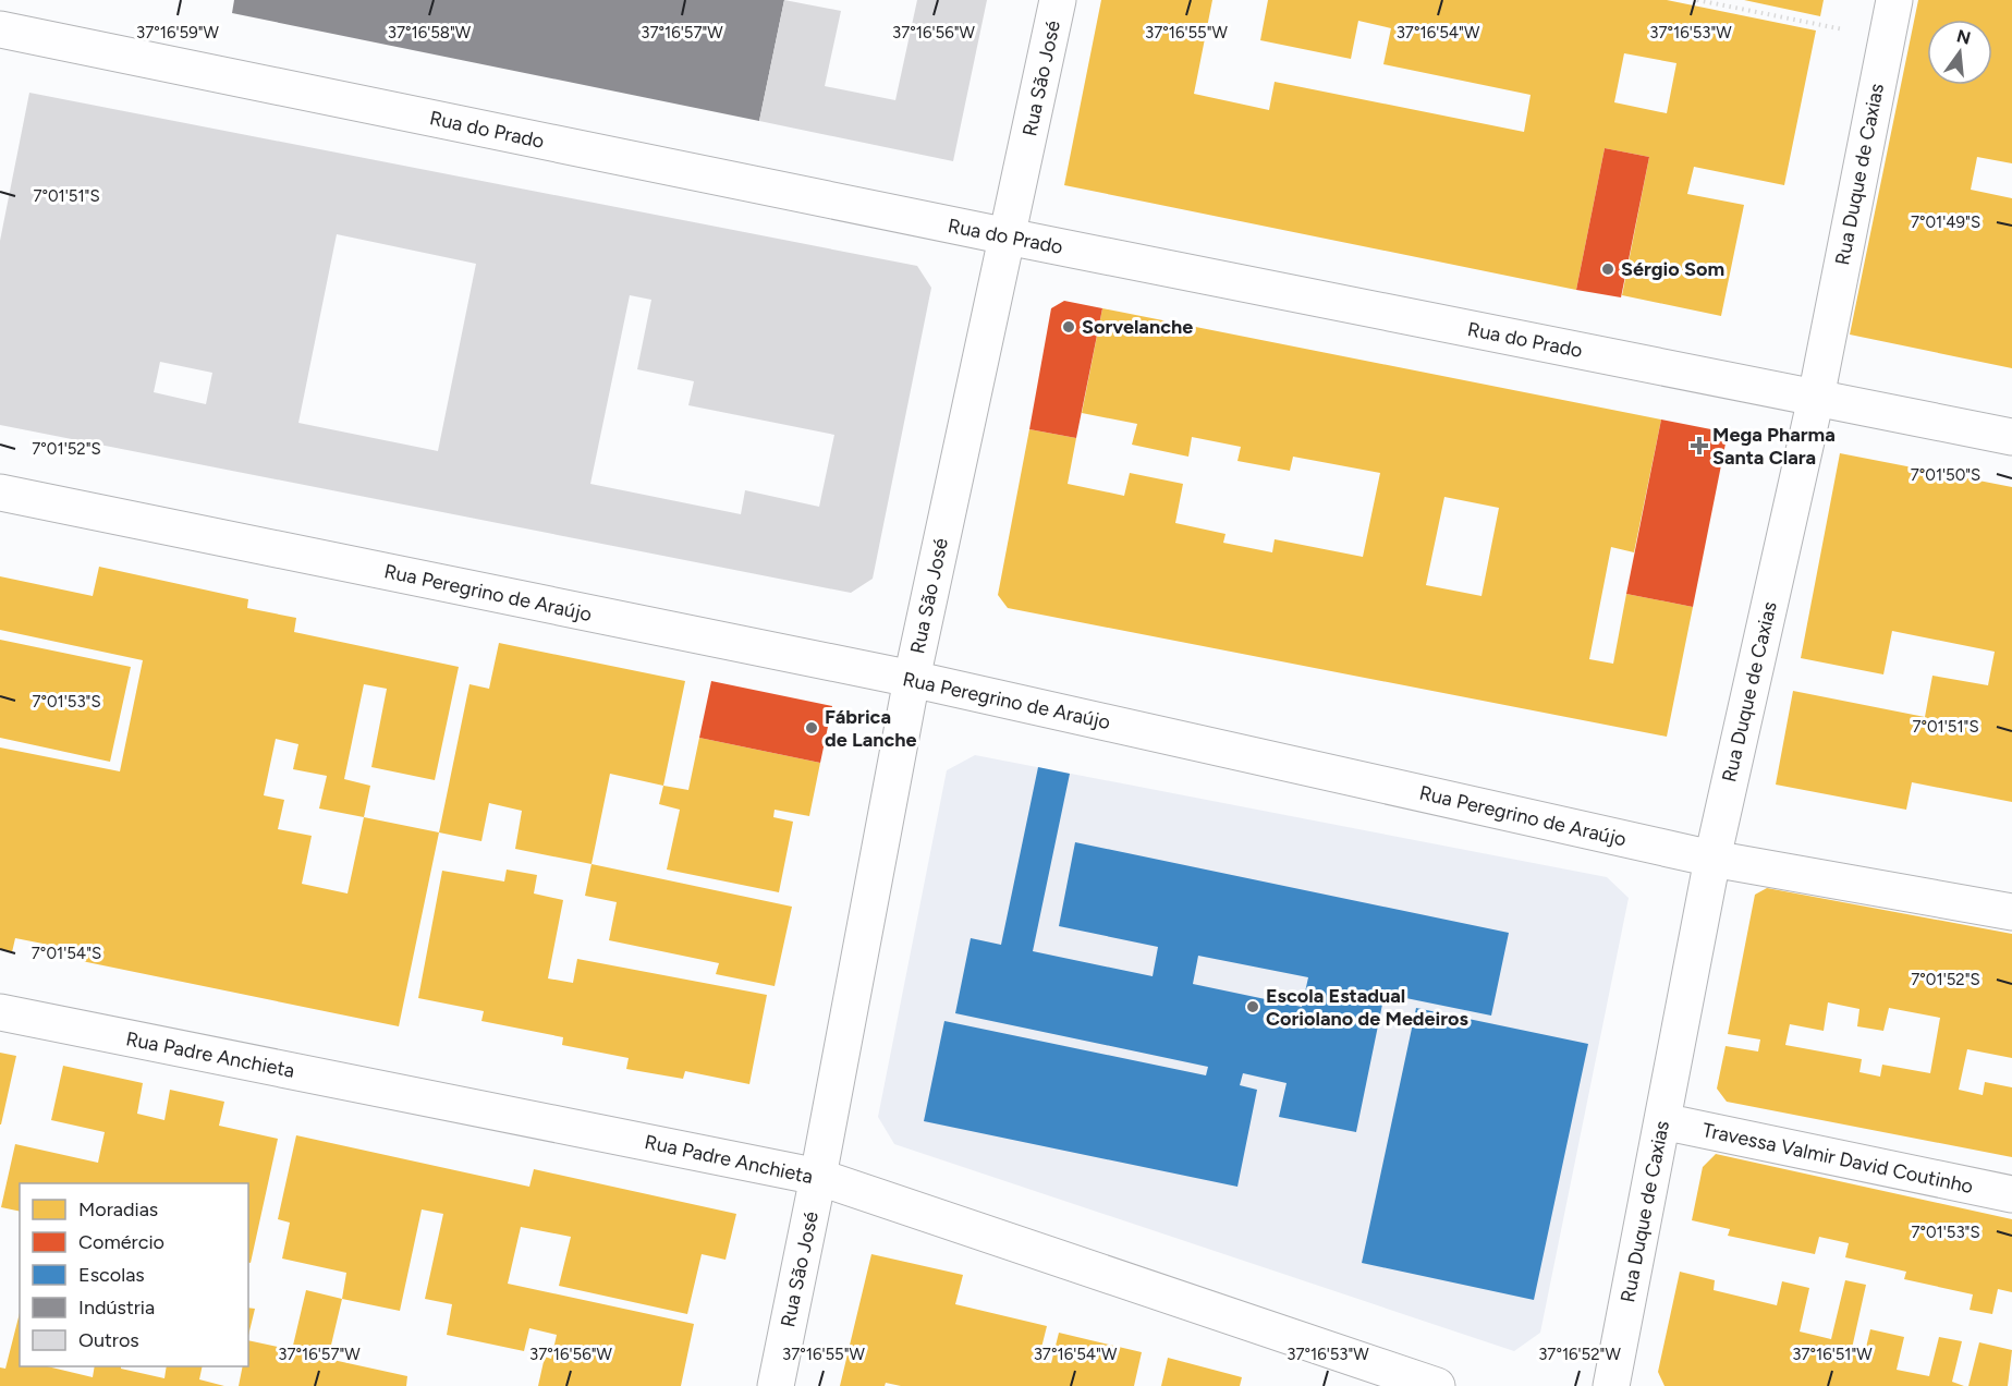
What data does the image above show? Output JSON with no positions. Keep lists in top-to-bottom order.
{
  "streets": {
    "street": [
      "Rua São José",
      "Rua do Prado",
      "Rua Duque de Caxias",
      "Rua Peregrino de Araújo",
      "Rua Padre Anchieta",
      "Travessa Valmir David Coutinho"
    ]
  },
  "crossings": [
    ["Rua São José", "Rua do Prado"],
    ["Rua São José", "Rua Peregrino de Araújo"],
    ["Rua São José", "Rua Padre Anchieta"],
    ["Rua do Prado", "Rua Duque de Caxias"],
    ["Rua Duque de Caxias", "Rua Peregrino de Araújo"],
    ["Rua Duque de Caxias", "Travessa Valmir David Coutinho"]
  ],
  "places": {
    "other": [
      "Sérgio Som",
      "Sorvelanche",
      "Fábrica de Lanche",
      "Escola Estadual Coriolano de Medeiros"
    ],
    "health": ["Mega Pharma Santa Clara"]
  },
  "legend": [
    "Moradias",
    "Comércio",
    "Escolas",
    "Indústria",
    "Outros"
  ],
  "north": "top",
  "coordinates": [
    "37°16'59\"W",
    "37°16'58\"W",
    "37°16'57\"W",
    "37°16'56\"W",
    "37°16'55\"W",
    "37°16'54\"W",
    "37°16'53\"W",
    "7°01'51\"S",
    "7°01'49\"S",
    "7°01'52\"S",
    "7°01'50\"S",
    "7°01'53\"S",
    "7°01'54\"S",
    "37°16'52\"W",
    "37°16'51\"W"
  ]
}
